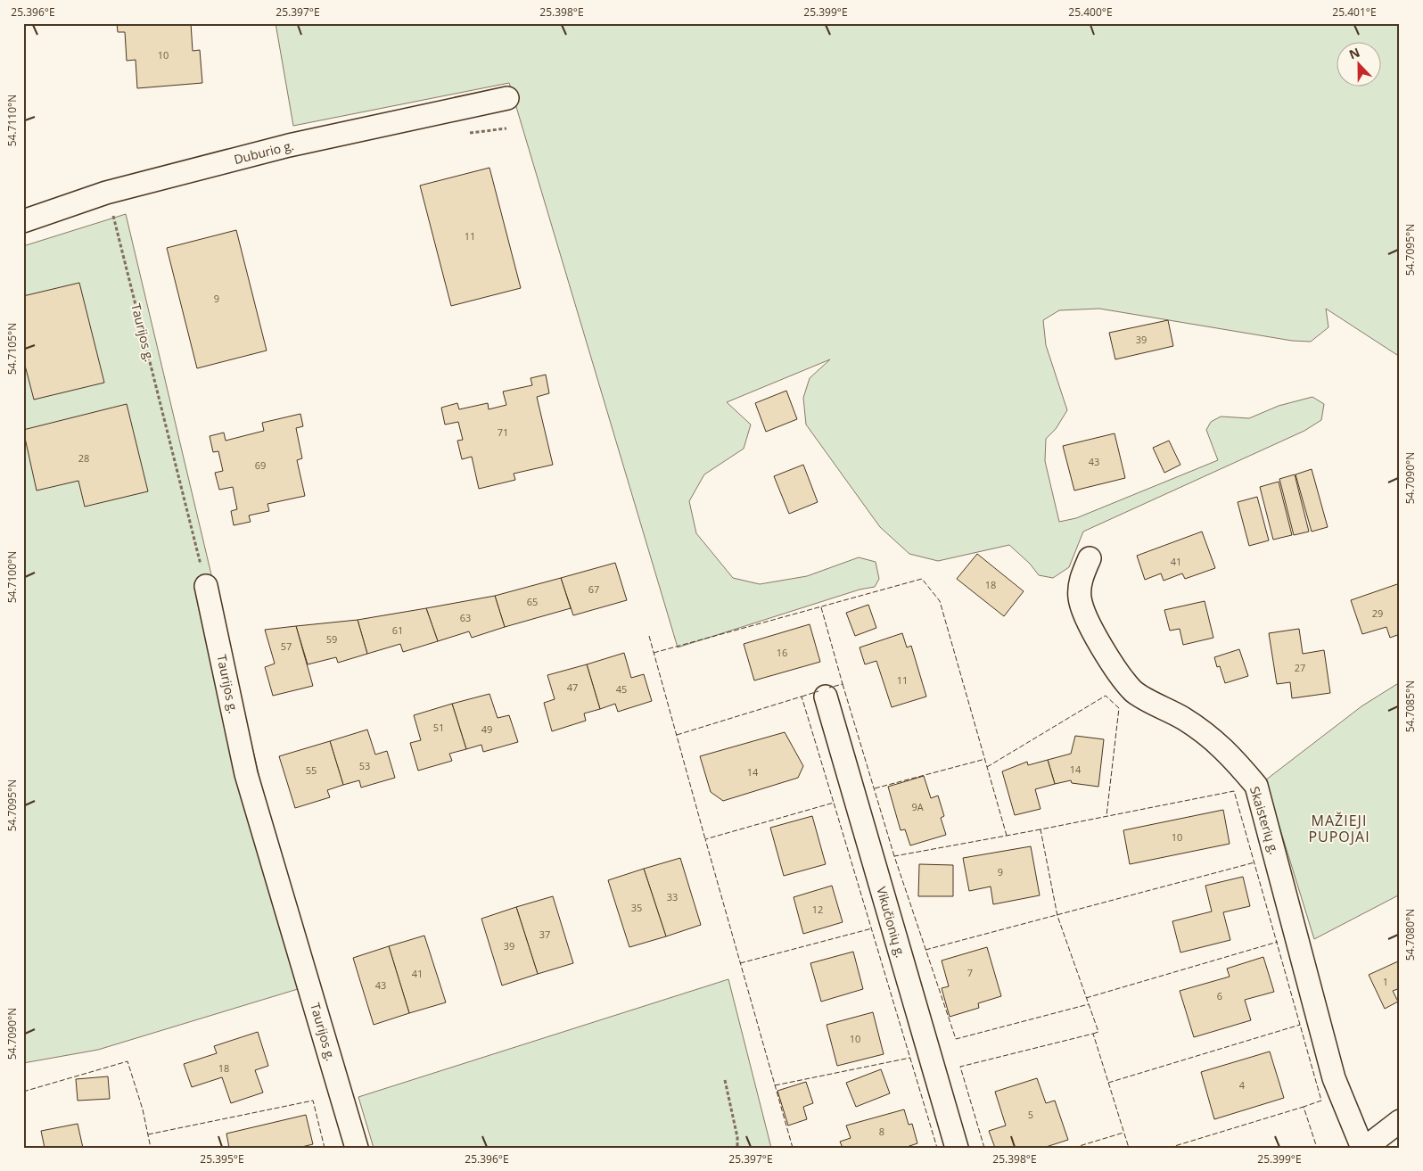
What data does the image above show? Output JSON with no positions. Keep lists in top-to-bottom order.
{
  "streets": {
    "street": [
      "Duburio g.",
      "Taurijos g.",
      "Skaisterių g.",
      "Vikučionių g."
    ]
  },
  "districts": ["MAŽIEJI PUPOJAI"],
  "house_numbers": [
    "10",
    "11",
    "9",
    "39",
    "71",
    "28",
    "43",
    "69",
    "41",
    "18",
    "67",
    "65",
    "29",
    "63",
    "61",
    "59",
    "57",
    "16",
    "27",
    "11",
    "47",
    "45",
    "51",
    "49",
    "53",
    "14",
    "55",
    "14",
    "9A",
    "10",
    "9",
    "33",
    "35",
    "12",
    "37",
    "39",
    "7",
    "41",
    "1",
    "43",
    "6",
    "10",
    "18",
    "4",
    "5",
    "8"
  ],
  "north": "top",
  "coordinates": [
    "25.396°E",
    "25.397°E",
    "25.398°E",
    "25.399°E",
    "25.400°E",
    "25.401°E",
    "54.7110°N",
    "54.7095°N",
    "54.7105°N",
    "54.7090°N",
    "54.7100°N",
    "54.7085°N",
    "54.7080°N",
    "25.395°E"
  ]
}
